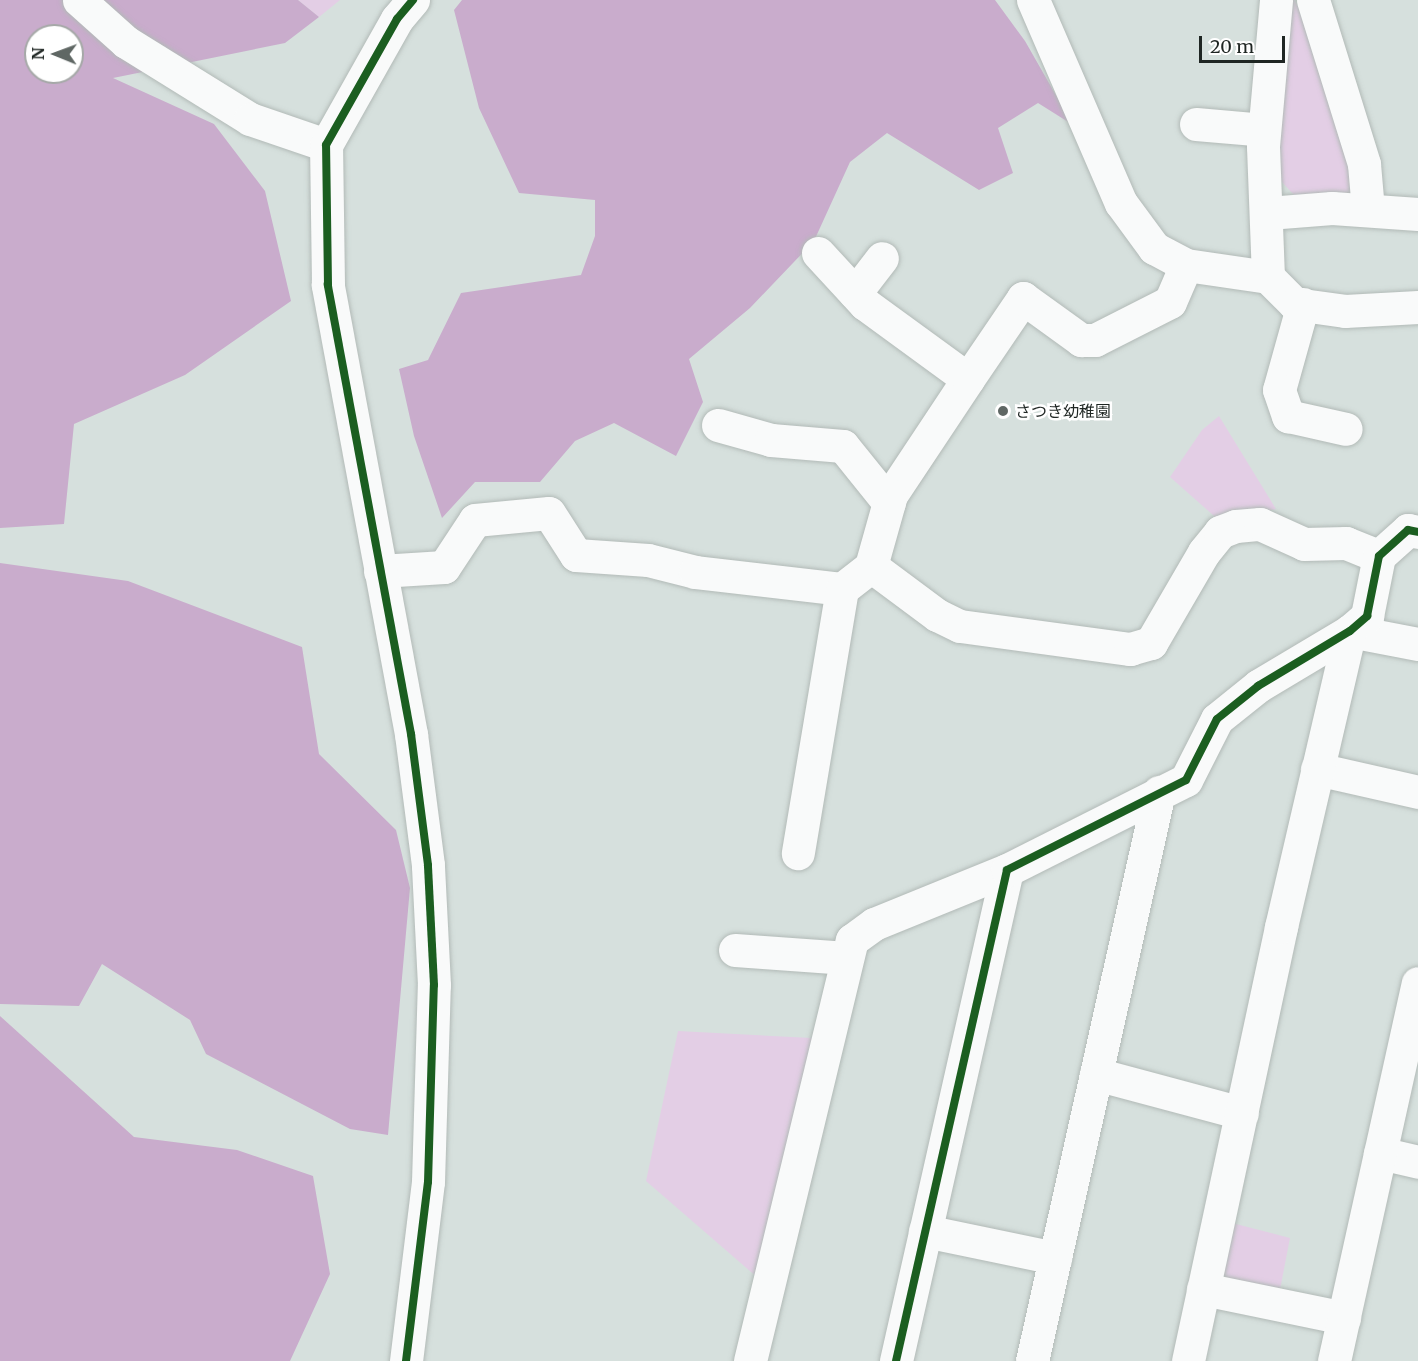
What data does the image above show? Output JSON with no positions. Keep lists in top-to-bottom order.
{
  "places": ["さつき幼稚園"],
  "scale_bar": "20 m",
  "north": "left"
}
